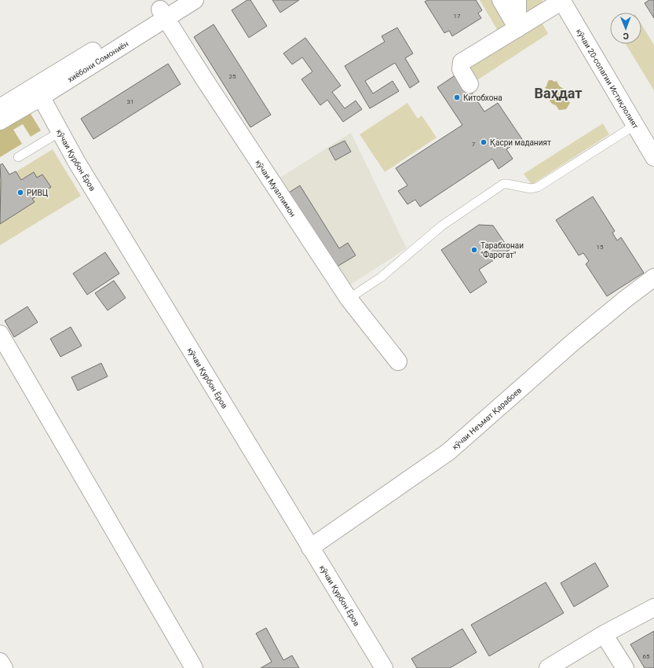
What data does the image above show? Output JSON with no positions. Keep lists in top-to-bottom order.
{
  "streets": {
    "main road": [
      "хиёбони Сомониён",
      "кӯчаи 20-солагии Истиқлолият",
      "кӯчаи Қурбон Ёров",
      "кӯчаи Муаллимон",
      "кӯчаи Неъмат Қарабоев"
    ]
  },
  "crossings": [
    ["хиёбони Сомониён", "кӯчаи Қурбон Ёров"],
    ["хиёбони Сомониён", "кӯчаи Муаллимон"],
    ["кӯчаи Қурбон Ёров", "кӯчаи Неъмат Қарабоев"]
  ],
  "districts": ["Ваҳдат"],
  "places": [
    "Китобхона",
    "Қасри маданият",
    "РИВЦ",
    "Тарабхонаи \"Фарогат\""
  ],
  "house_numbers": [
    "17",
    "25",
    "31",
    "7",
    "15",
    "65"
  ],
  "north": "bottom"
}
